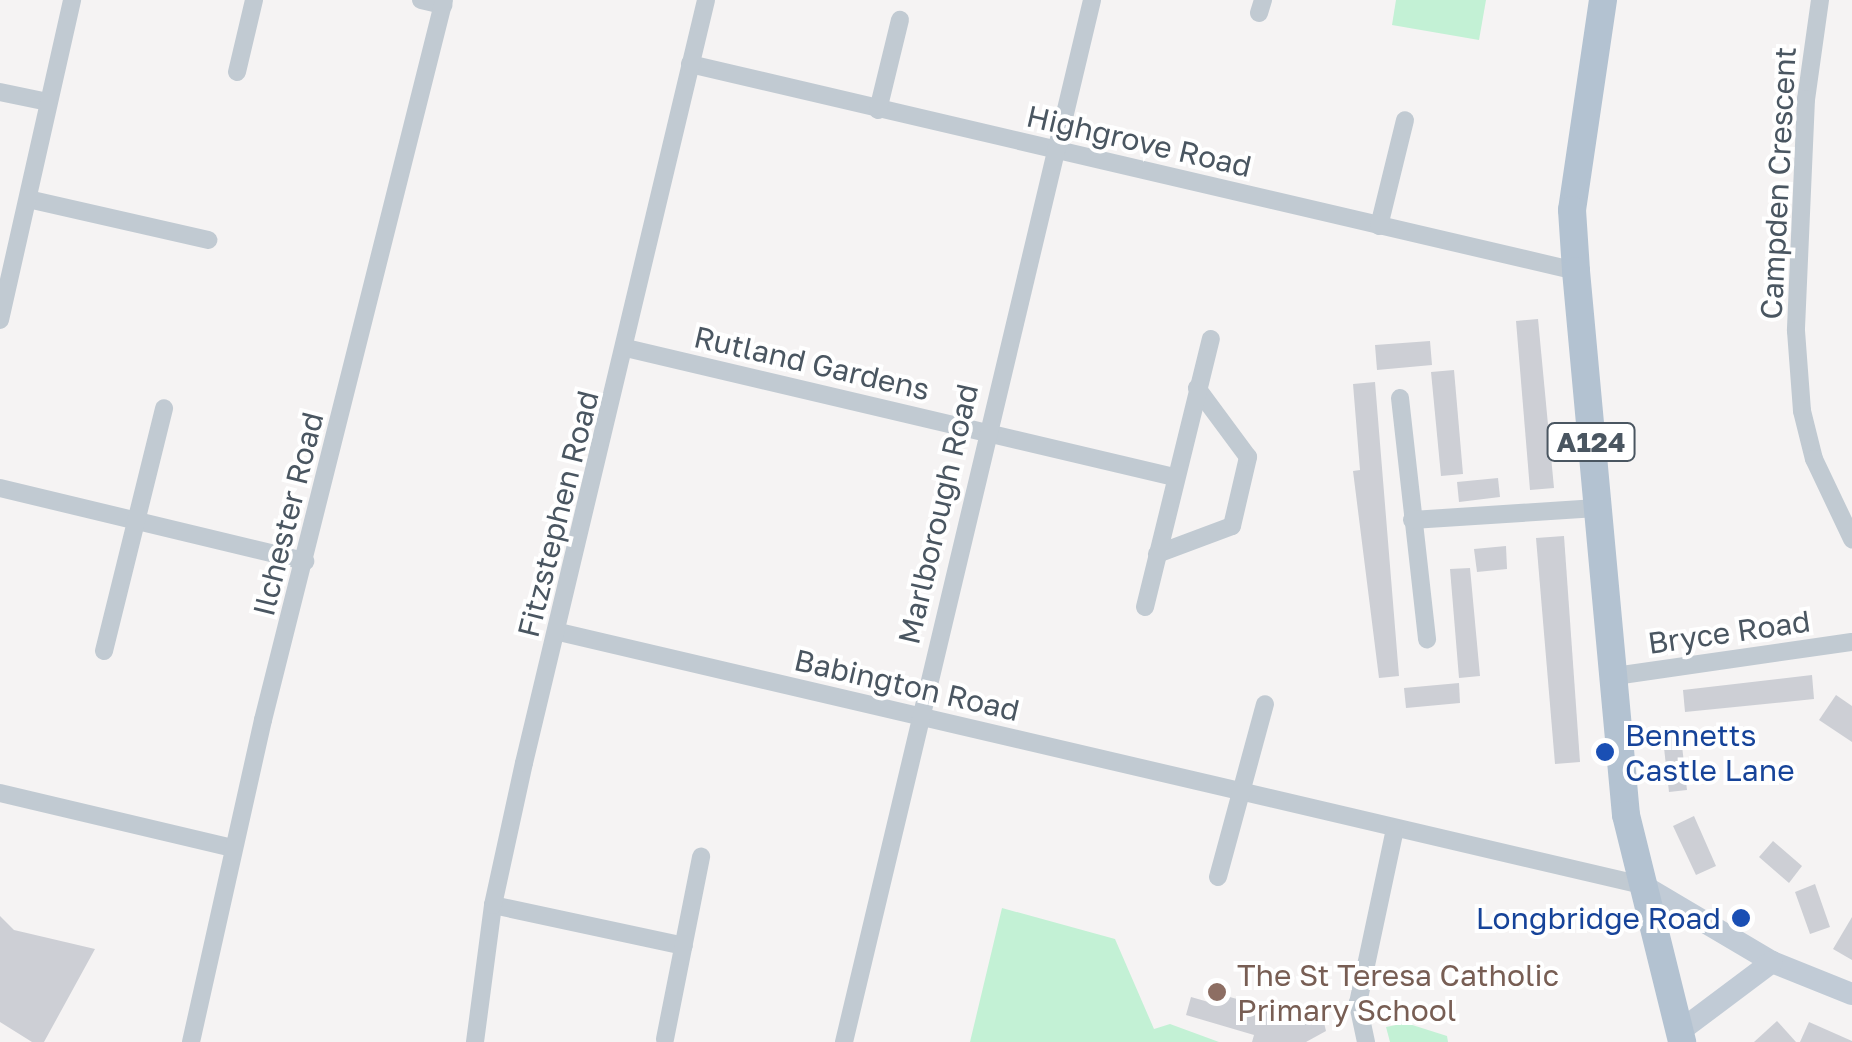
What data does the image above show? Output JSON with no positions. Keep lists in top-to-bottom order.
{
  "streets": {
    "main road": ["A124"],
    "street": [
      "Highgrove Road",
      "Campden Crescent",
      "Rutland Gardens",
      "Ilchester Road",
      "Fitzstephen Road",
      "Marlborough Road",
      "Bryce Road",
      "Babington Road"
    ]
  },
  "crossings": [
    ["Highgrove Road", "A124"],
    ["Highgrove Road", "Fitzstephen Road"],
    ["Highgrove Road", "Marlborough Road"],
    ["Rutland Gardens", "Fitzstephen Road"],
    ["Rutland Gardens", "Marlborough Road"],
    ["A124", "Bryce Road"],
    ["A124", "Babington Road"],
    ["Fitzstephen Road", "Babington Road"],
    ["Marlborough Road", "Babington Road"]
  ],
  "places": ["Bennetts Castle Lane", "Longbridge Road", "The St Teresa Catholic Primary School"]
}
